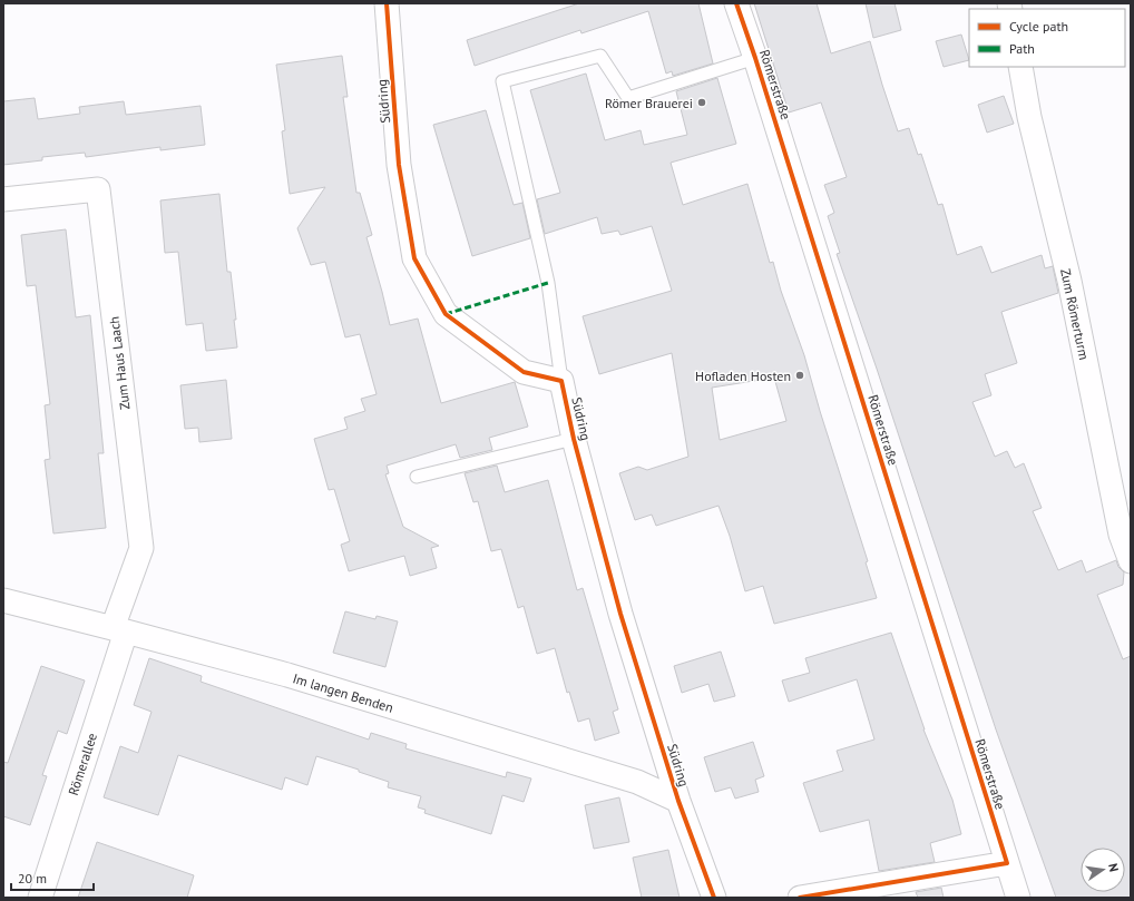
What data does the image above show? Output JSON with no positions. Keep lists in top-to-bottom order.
{
  "streets": {
    "street": [
      "Römerstraße",
      "Südring",
      "Zum Römerturm",
      "Zum Haus Laach",
      "Im langen Benden",
      "Römerallee"
    ]
  },
  "crossings": [
    ["Südring", "Im langen Benden"],
    ["Zum Haus Laach", "Im langen Benden"],
    ["Zum Haus Laach", "Römerallee"],
    ["Im langen Benden", "Römerallee"]
  ],
  "places": ["Römer Brauerei", "Hofladen Hosten"],
  "legend": ["Cycle path", "Path"],
  "scale_bar": "20 m",
  "north": "right"
}
